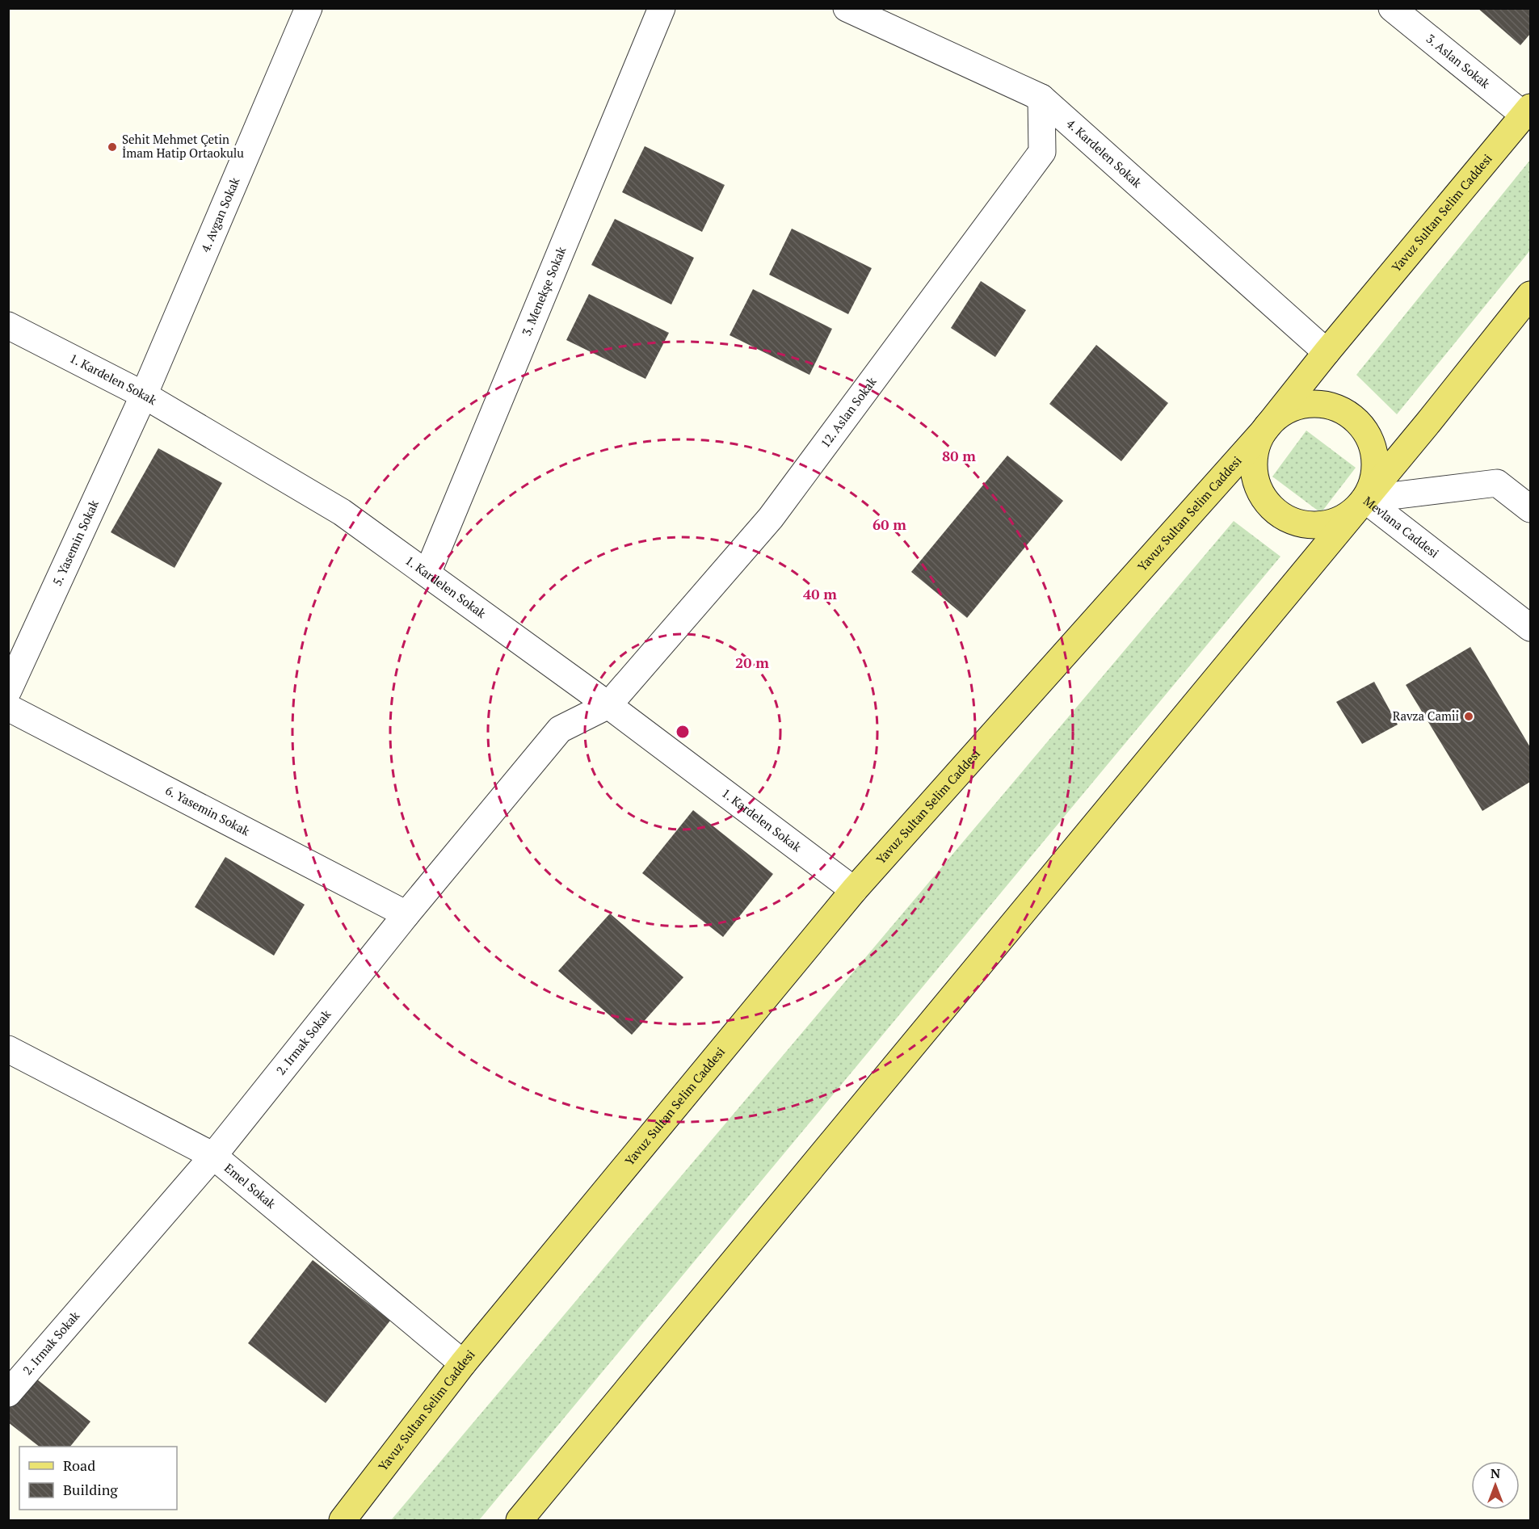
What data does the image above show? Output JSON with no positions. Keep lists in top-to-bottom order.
{
  "streets": {
    "main road": ["Yavuz Sultan Selim Caddesi"],
    "street": [
      "3. Aslan Sokak",
      "4. Kardelen Sokak",
      "4. Avgan Sokak",
      "3. Menekşe Sokak",
      "1. Kardelen Sokak",
      "12. Aslan Sokak",
      "Mevlana Caddesi",
      "5. Yasemin Sokak",
      "6. Yasemin Sokak",
      "2. Irmak Sokak",
      "Emel Sokak"
    ]
  },
  "crossings": [
    ["3. Aslan Sokak", "Yavuz Sultan Selim Caddesi"],
    ["4. Kardelen Sokak", "Yavuz Sultan Selim Caddesi"],
    ["4. Kardelen Sokak", "12. Aslan Sokak"],
    ["Yavuz Sultan Selim Caddesi", "1. Kardelen Sokak"],
    ["Yavuz Sultan Selim Caddesi", "Mevlana Caddesi"],
    ["Yavuz Sultan Selim Caddesi", "Emel Sokak"],
    ["4. Avgan Sokak", "1. Kardelen Sokak"],
    ["4. Avgan Sokak", "5. Yasemin Sokak"],
    ["3. Menekşe Sokak", "1. Kardelen Sokak"],
    ["1. Kardelen Sokak", "12. Aslan Sokak"],
    ["1. Kardelen Sokak", "5. Yasemin Sokak"],
    ["1. Kardelen Sokak", "2. Irmak Sokak"],
    ["12. Aslan Sokak", "2. Irmak Sokak"],
    ["6. Yasemin Sokak", "2. Irmak Sokak"],
    ["2. Irmak Sokak", "Emel Sokak"]
  ],
  "places": ["Şehit Mehmet Çetin İmam Hatip Ortaokulu", "Ravza Camii"],
  "legend": ["Road", "Building"],
  "north": "top",
  "rings": [
    "80 m",
    "60 m",
    "40 m",
    "20 m"
  ]
}
